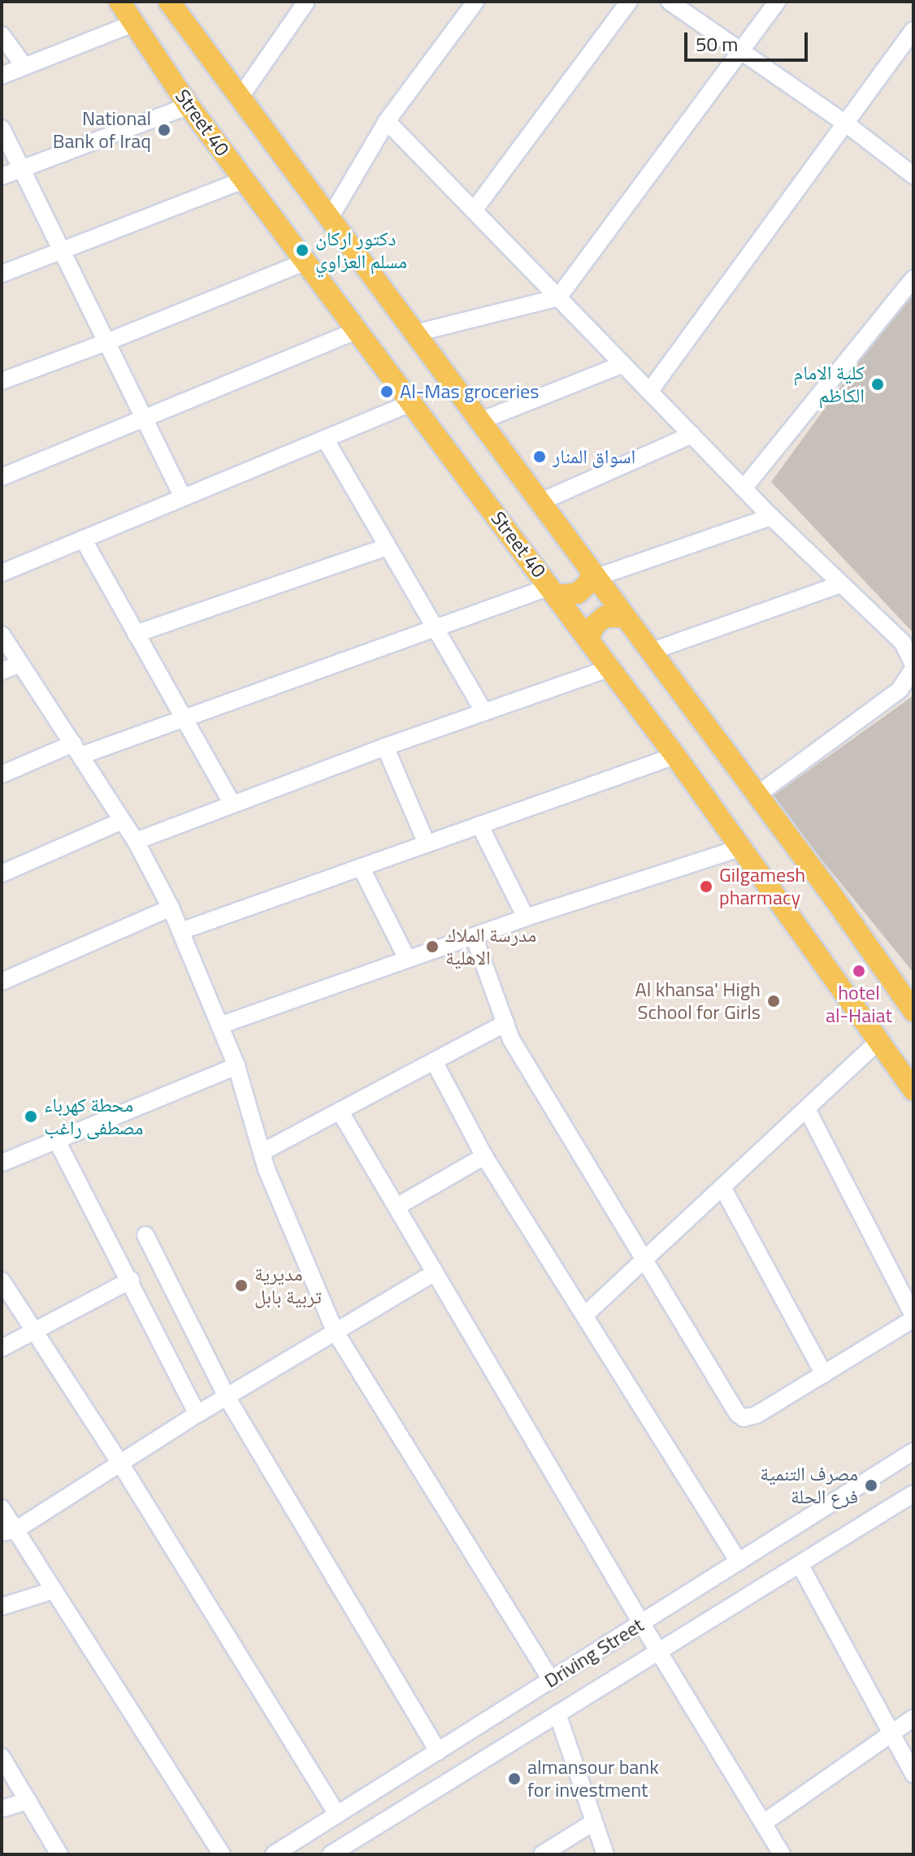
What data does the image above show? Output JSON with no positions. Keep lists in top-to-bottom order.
{
  "streets": {
    "main road": ["Street 40"],
    "street": ["Driving Street"]
  },
  "places": [
    "National Bank of Iraq",
    "دكتور اركان مسلم العزاوي",
    "كلية الامام الكاظم",
    "Al-Mas groceries",
    "اسواق المنار",
    "Gilgamesh pharmacy",
    "مدرسة الملاك الاهلية",
    "hotel al-Haiat",
    "Al khansa' High School for Girls",
    "محطة كهرباء مصطفى راغب",
    "مديرية تربية بابل",
    "مصرف التنمية فرع الحلة",
    "almansour bank for investment"
  ],
  "scale_bar": "50 m"
}
